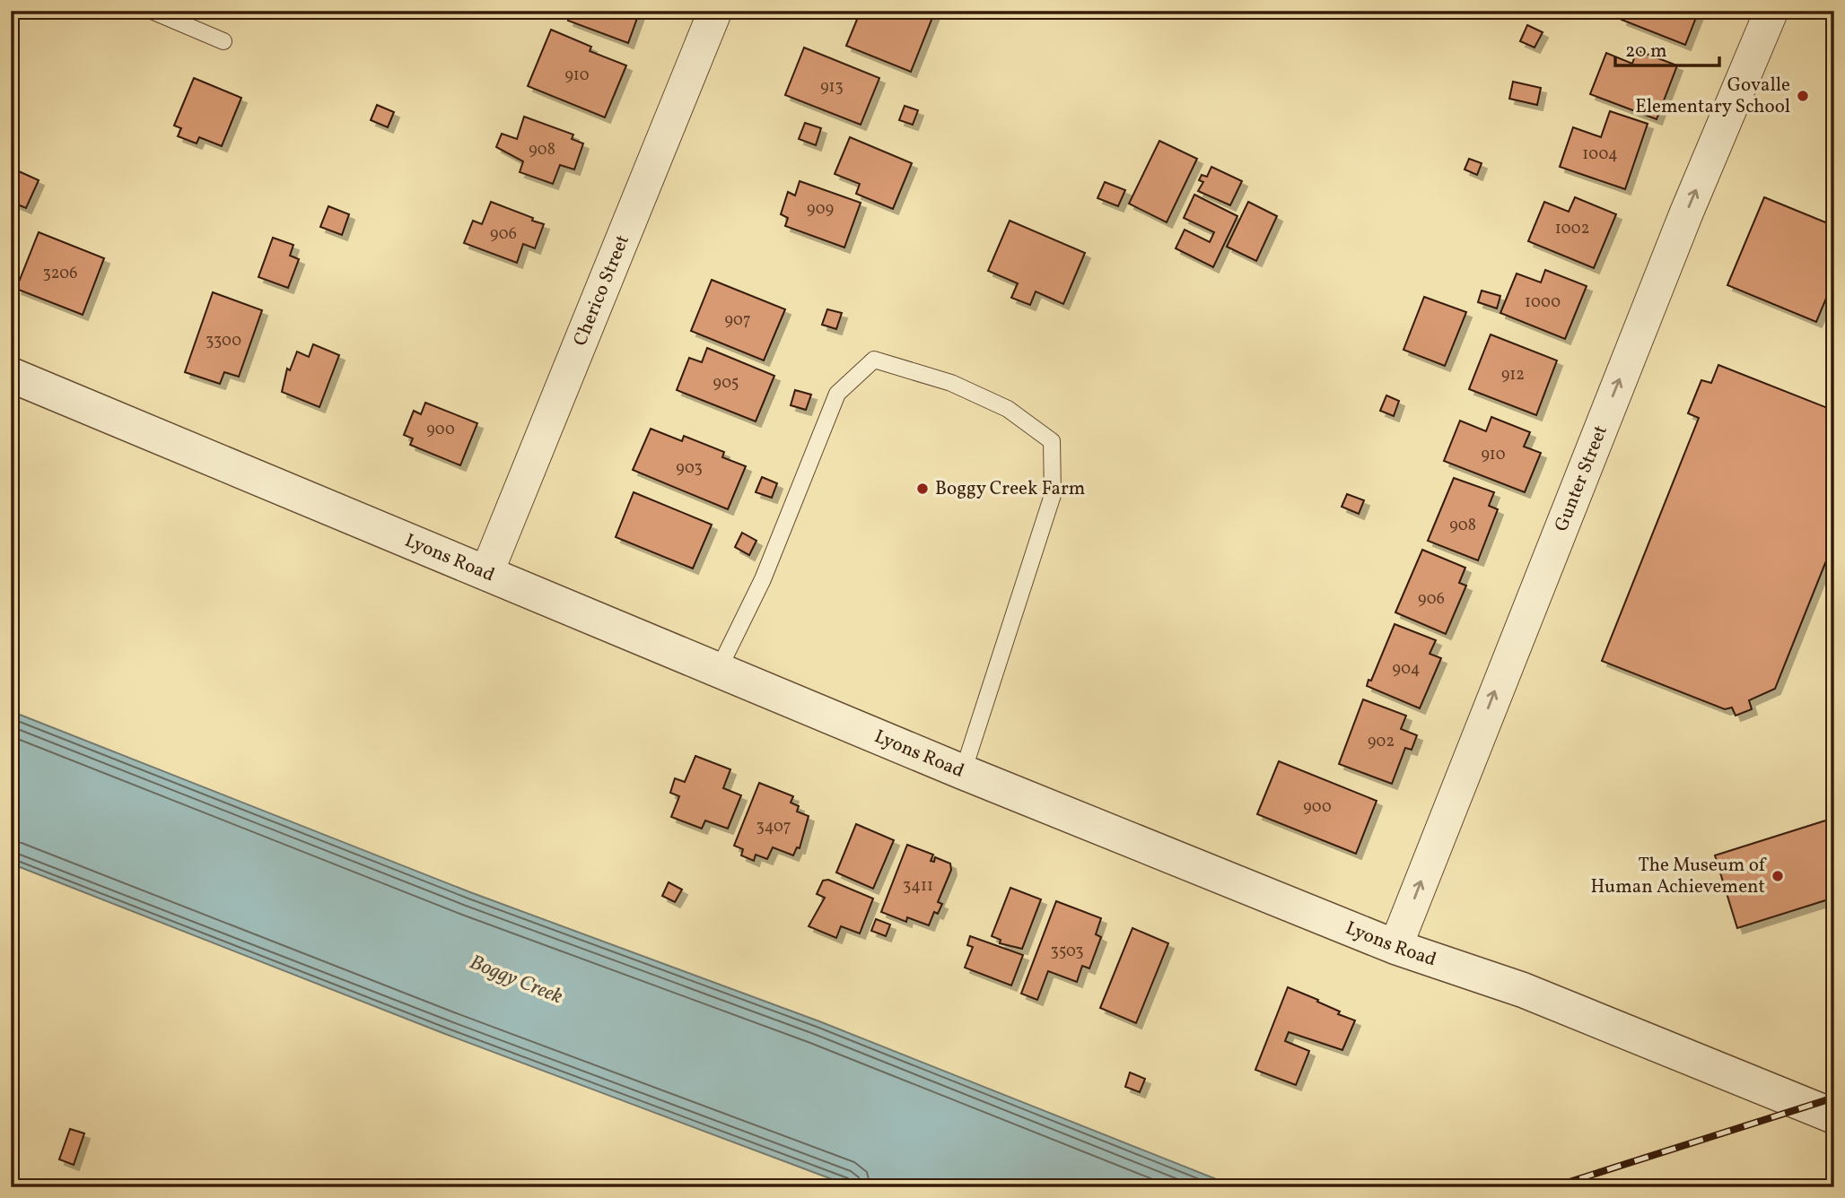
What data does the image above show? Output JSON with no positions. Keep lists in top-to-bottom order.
{
  "streets": {
    "street": ["Cherico Street", "Gunter Street", "Lyons Road"]
  },
  "crossings": [
    ["Cherico Street", "Lyons Road"],
    ["Gunter Street", "Lyons Road"]
  ],
  "one_way": ["Gunter Street"],
  "water": ["Boggy Creek"],
  "places": ["Govalle Elementary School", "Boggy Creek Farm", "The Museum of Human Achievement"],
  "house_numbers": [
    "910",
    "913",
    "908",
    "1004",
    "909",
    "1002",
    "906",
    "3206",
    "1000",
    "907",
    "3300",
    "912",
    "905",
    "900",
    "910",
    "903",
    "908",
    "906",
    "904",
    "902",
    "900",
    "3407",
    "3411",
    "3503"
  ],
  "scale_bar": "20 m"
}
